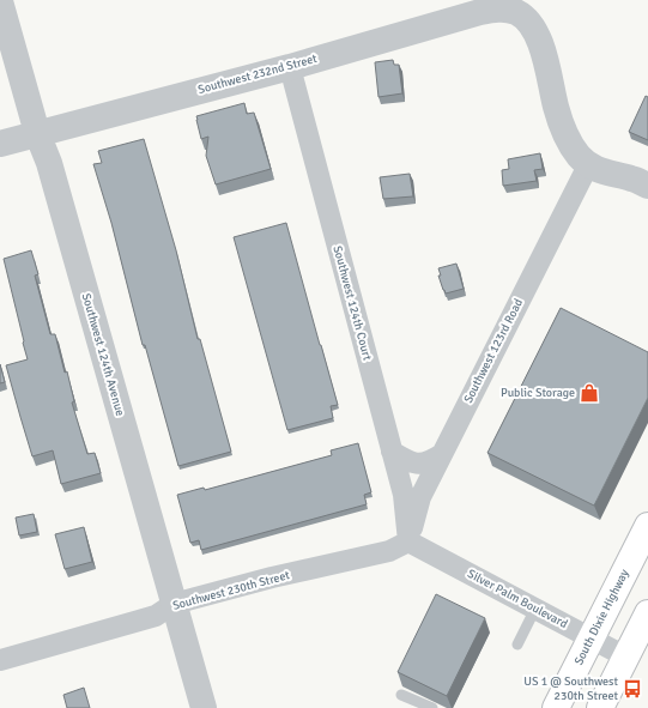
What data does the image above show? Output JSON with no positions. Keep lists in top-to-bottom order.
{
  "streets": {
    "highway": ["South Dixie Highway"],
    "street": [
      "Southwest 232nd Street",
      "Southwest 124th Court",
      "Southwest 123rd Road",
      "Southwest 124th Avenue",
      "Southwest 230th Street",
      "Silver Palm Boulevard"
    ]
  },
  "crossings": [
    ["Southwest 232nd Street", "Southwest 124th Court"],
    ["Southwest 232nd Street", "Southwest 123rd Road"],
    ["Southwest 232nd Street", "Southwest 124th Avenue"],
    ["Southwest 124th Court", "Southwest 123rd Road"],
    ["Southwest 124th Court", "Southwest 230th Street"],
    ["Southwest 124th Court", "Silver Palm Boulevard"],
    ["Southwest 123rd Road", "Southwest 230th Street"],
    ["Southwest 123rd Road", "Silver Palm Boulevard"],
    ["Southwest 124th Avenue", "Southwest 230th Street"],
    ["Southwest 230th Street", "Silver Palm Boulevard"],
    ["Silver Palm Boulevard", "South Dixie Highway"]
  ],
  "places": {
    "shop": ["Public Storage"],
    "bus stop": ["US 1 @ Southwest 230th Street"]
  }
}
